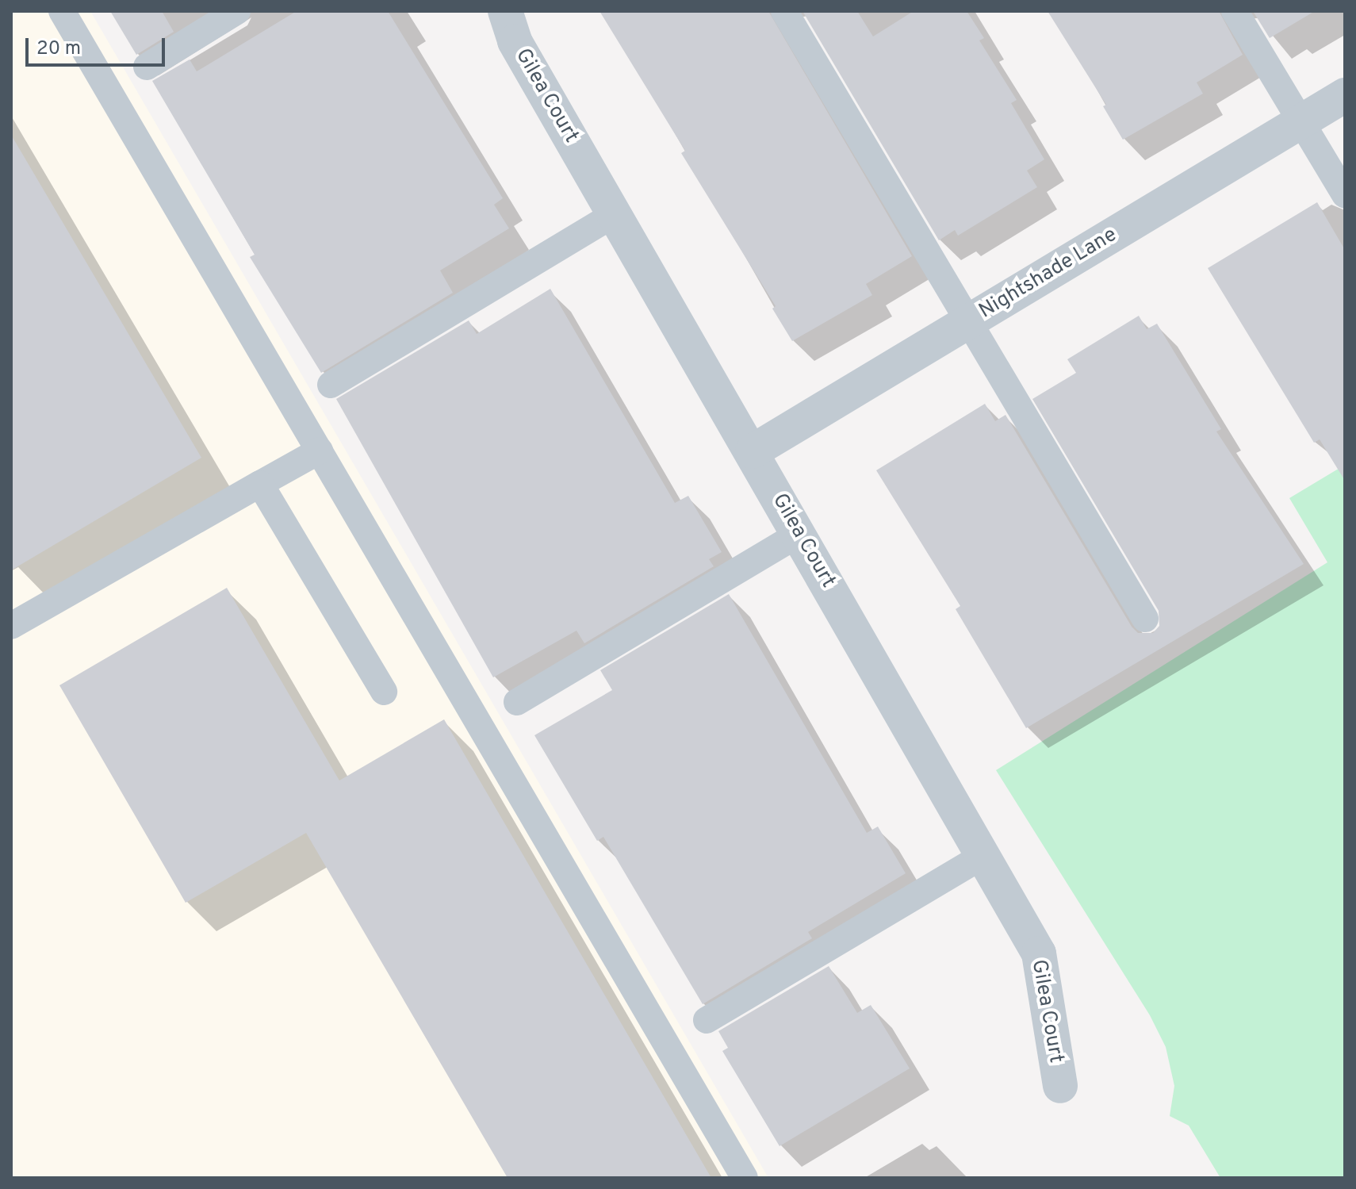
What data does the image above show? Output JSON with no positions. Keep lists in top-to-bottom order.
{
  "streets": {
    "street": ["Gilea Court", "Nightshade Lane"]
  },
  "crossings": [
    ["Gilea Court", "Nightshade Lane"]
  ],
  "scale_bar": "20 m"
}
